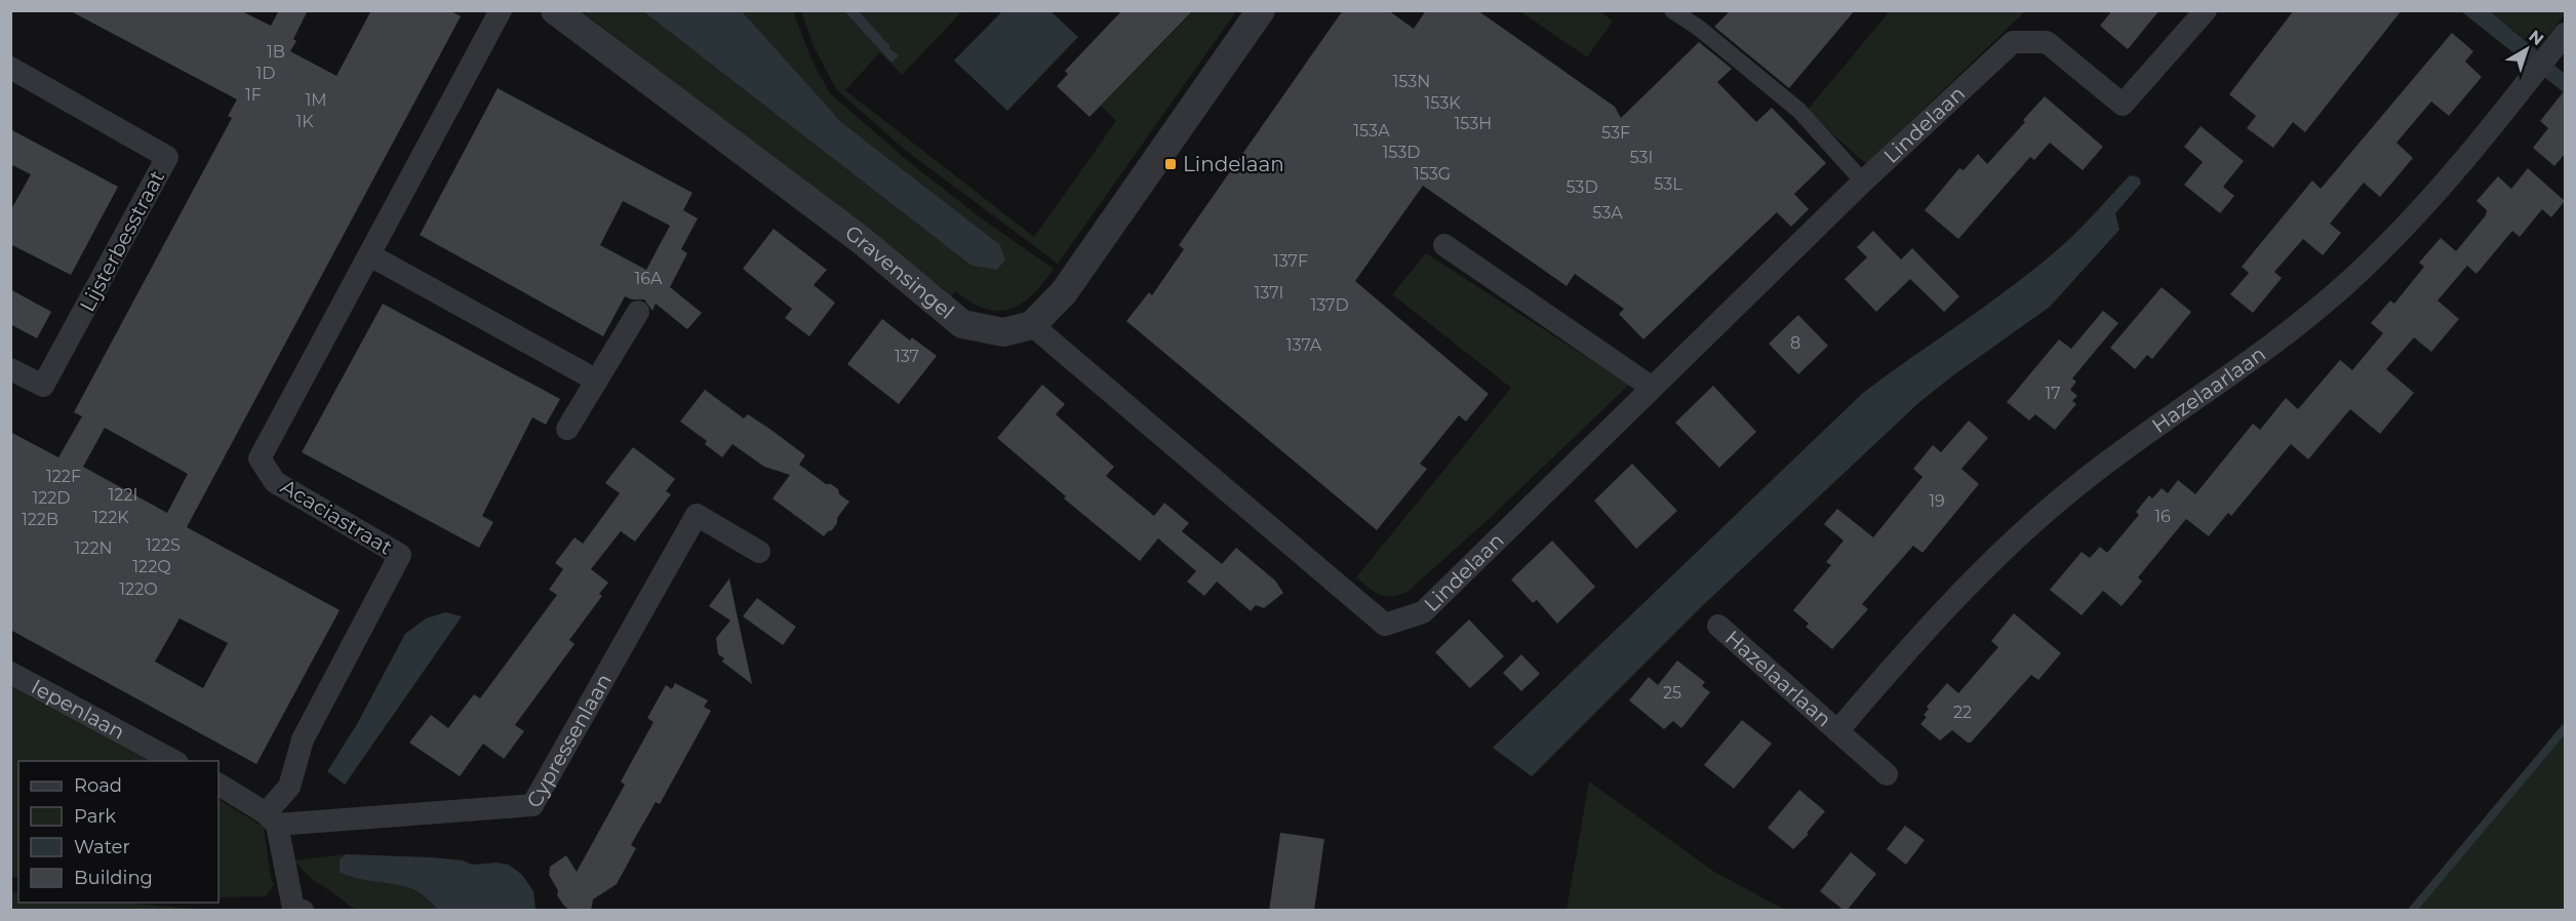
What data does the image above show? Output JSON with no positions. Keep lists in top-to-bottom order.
{
  "streets": {
    "street": [
      "Lindelaan",
      "Lijsterbesstraat",
      "Gravensingel",
      "Hazelaarlaan",
      "Acaciastraat",
      "Iepenlaan",
      "Cypressenlaan"
    ]
  },
  "crossings": [
    ["Lindelaan", "Gravensingel"],
    ["Acaciastraat", "Cypressenlaan"]
  ],
  "places": {
    "transit": ["Lindelaan"]
  },
  "house_numbers": [
    "1B",
    "1D",
    "153N",
    "1F",
    "1M",
    "153K",
    "1K",
    "153H",
    "153A",
    "53F",
    "153D",
    "53I",
    "153G",
    "53L",
    "53D",
    "53A",
    "137F",
    "16A",
    "137I",
    "137D",
    "8",
    "137A",
    "137",
    "17",
    "122F",
    "122I",
    "122D",
    "19",
    "16",
    "122K",
    "122B",
    "122S",
    "122N",
    "122Q",
    "122O",
    "25",
    "22"
  ],
  "legend": [
    "Road",
    "Park",
    "Water",
    "Building"
  ],
  "north": "top right"
}
